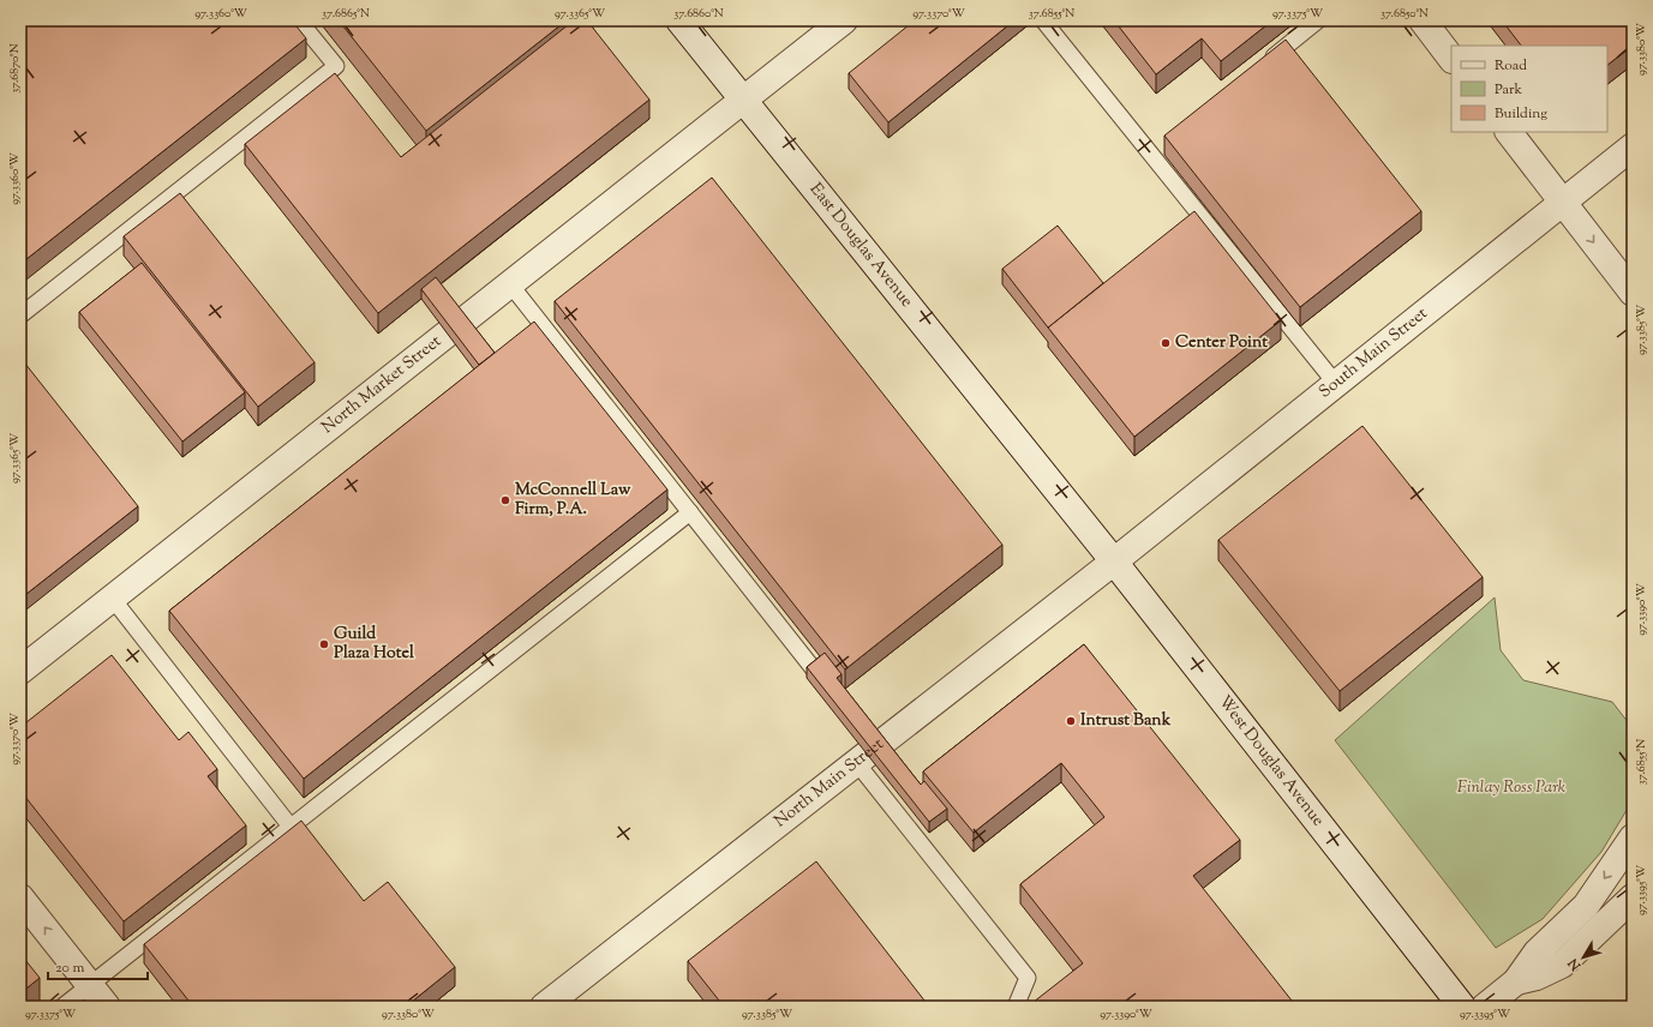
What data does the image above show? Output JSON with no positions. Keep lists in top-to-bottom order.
{
  "streets": {
    "street": [
      "East Douglas Avenue",
      "South Main Street",
      "North Market Street",
      "West Douglas Avenue",
      "North Main Street"
    ]
  },
  "crossings": [
    ["East Douglas Avenue", "South Main Street"],
    ["East Douglas Avenue", "North Market Street"],
    ["East Douglas Avenue", "West Douglas Avenue"],
    ["East Douglas Avenue", "North Main Street"],
    ["South Main Street", "West Douglas Avenue"],
    ["South Main Street", "North Main Street"],
    ["West Douglas Avenue", "North Main Street"]
  ],
  "parks": ["Finlay Ross Park"],
  "places": [
    "Center Point",
    "McConnell Law Firm, P.A.",
    "Guild Plaza Hotel",
    "Intrust Bank"
  ],
  "legend": ["Road", "Park", "Building"],
  "scale_bar": "20 m",
  "north": "bottom left",
  "coordinates": [
    "97.3360°W",
    "37.6865°N",
    "97.3365°W",
    "37.6860°N",
    "97.3370°W",
    "37.6855°N",
    "97.3375°W",
    "37.6850°N",
    "97.3380°W",
    "37.6870°N",
    "97.3385°W",
    "97.3390°W",
    "97.3395°W"
  ]
}
